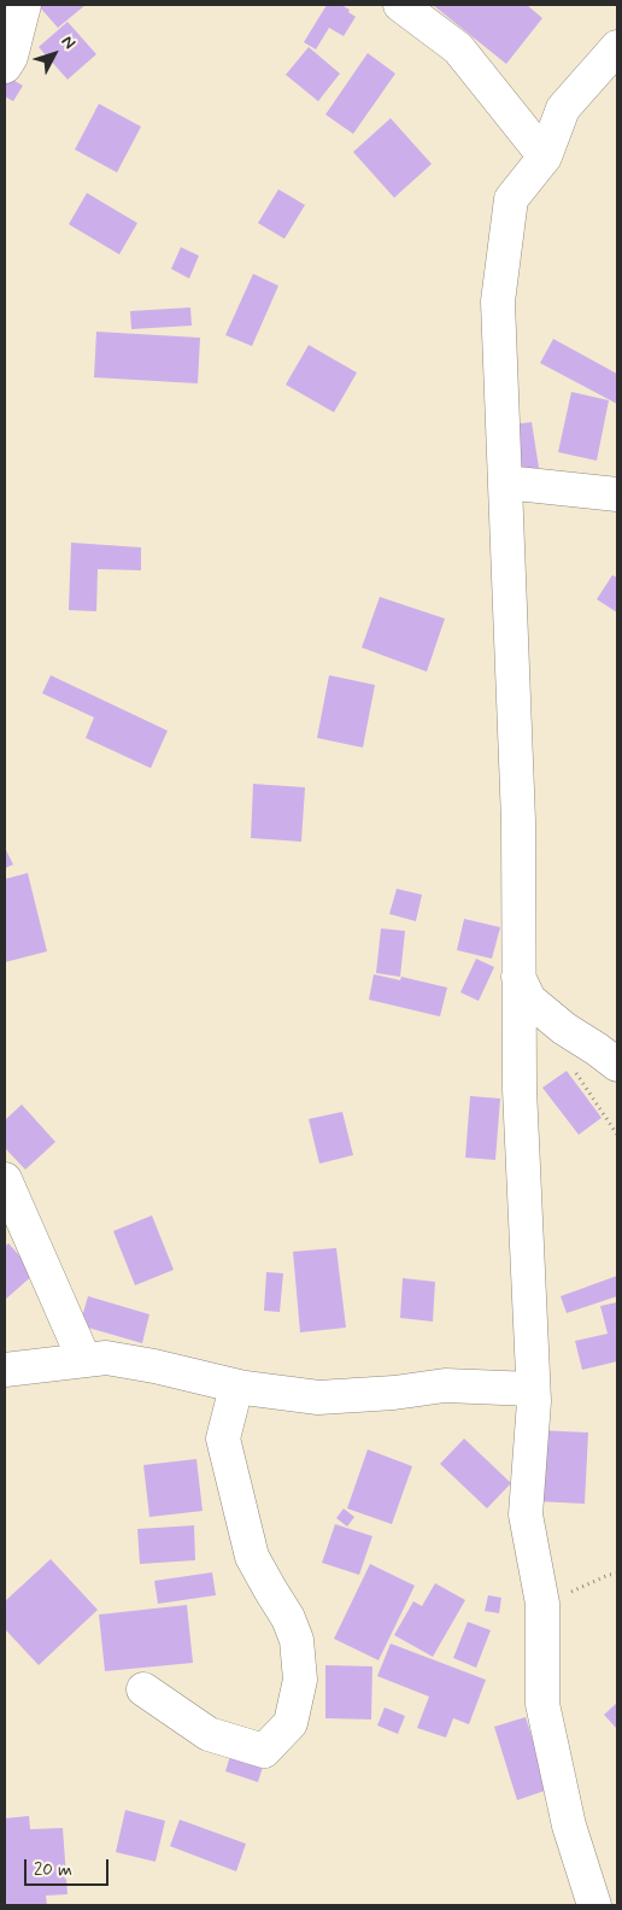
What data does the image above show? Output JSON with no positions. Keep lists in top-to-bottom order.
{
  "scale_bar": "20 m",
  "north": "top right"
}
